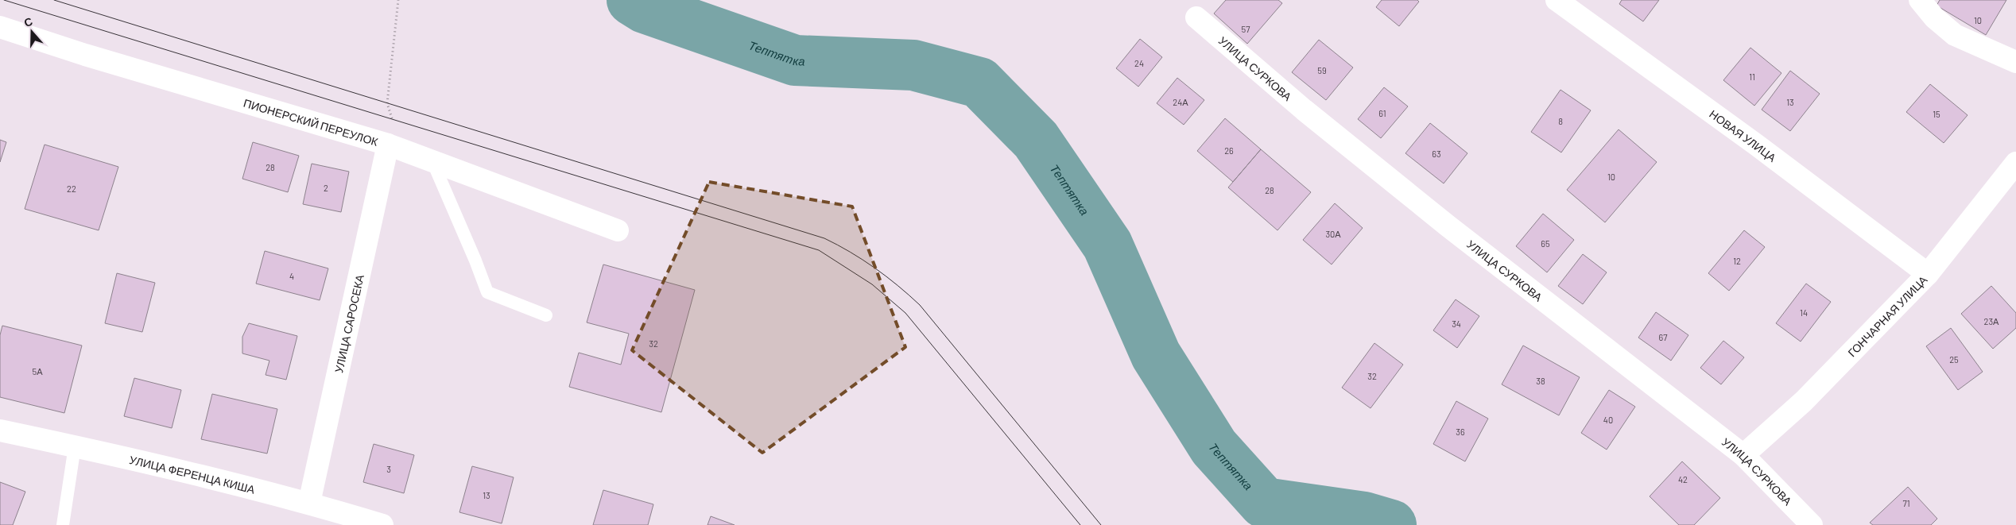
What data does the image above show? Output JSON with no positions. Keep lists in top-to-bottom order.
{
  "streets": {
    "street": [
      "УЛИЦА СУРКОВА",
      "ПИОНЕРСКИЙ ПЕРЕУЛОК",
      "НОВАЯ УЛИЦА",
      "ГОНЧАРНАЯ УЛИЦА",
      "УЛИЦА САРОСЕКА",
      "УЛИЦА ФЕРЕНЦА КИША"
    ]
  },
  "crossings": [
    ["УЛИЦА СУРКОВА", "ГОНЧАРНАЯ УЛИЦА"],
    ["ПИОНЕРСКИЙ ПЕРЕУЛОК", "УЛИЦА САРОСЕКА"],
    ["НОВАЯ УЛИЦА", "ГОНЧАРНАЯ УЛИЦА"],
    ["УЛИЦА САРОСЕКА", "УЛИЦА ФЕРЕНЦА КИША"]
  ],
  "water": ["Тептятка"],
  "house_numbers": [
    "10",
    "57",
    "24",
    "59",
    "11",
    "24А",
    "13",
    "61",
    "15",
    "8",
    "26",
    "63",
    "28",
    "10",
    "2",
    "22",
    "28",
    "30А",
    "65",
    "12",
    "4",
    "14",
    "23А",
    "34",
    "67",
    "32",
    "25",
    "5А",
    "32",
    "38",
    "40",
    "36",
    "3",
    "42",
    "13",
    "71"
  ],
  "north": "top"
}
